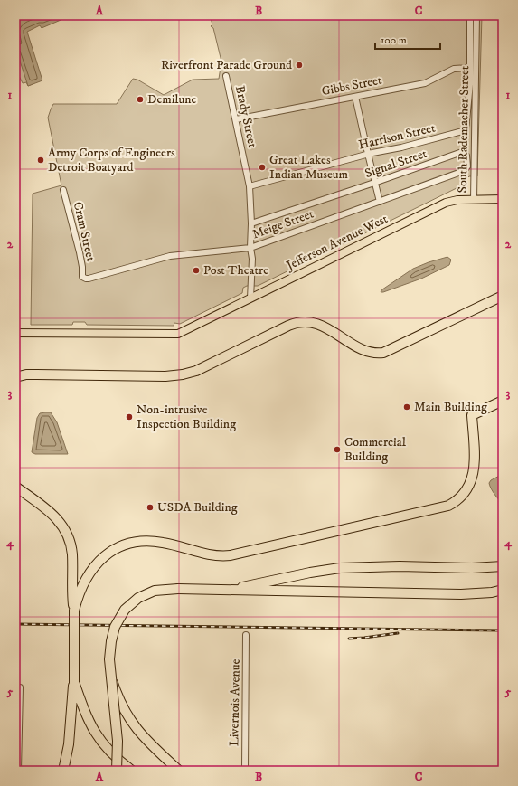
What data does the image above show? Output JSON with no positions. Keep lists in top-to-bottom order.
{
  "streets": {
    "main road": ["Jefferson Avenue West"],
    "street": [
      "Gibbs Street",
      "Brady Street",
      "South Rademacher Street",
      "Harrison Street",
      "Signal Street",
      "Meige Street",
      "Cram Street",
      "Livernois Avenue"
    ]
  },
  "crossings": [
    ["Gibbs Street", "Brady Street"],
    ["Gibbs Street", "Harrison Street"],
    ["Brady Street", "Harrison Street"],
    ["Brady Street", "Signal Street"],
    ["Brady Street", "Meige Street"],
    ["Brady Street", "Jefferson Avenue West"],
    ["South Rademacher Street", "Jefferson Avenue West"],
    ["Signal Street", "Meige Street"],
    ["Meige Street", "Cram Street"]
  ],
  "places": [
    "Riverfront Parade Ground",
    "Demilune",
    "Army Corps of Engineers Detroit Boatyard",
    "Great Lakes Indian Museum",
    "Post Theatre",
    "Main Building",
    "Non-intrusive Inspection Building",
    "Commercial Building",
    "USDA Building"
  ],
  "scale_bar": "100 m",
  "grid": {
    "columns": ["A", "B", "C"],
    "rows": [
      "1",
      "2",
      "3",
      "4",
      "5"
    ]
  }
}
